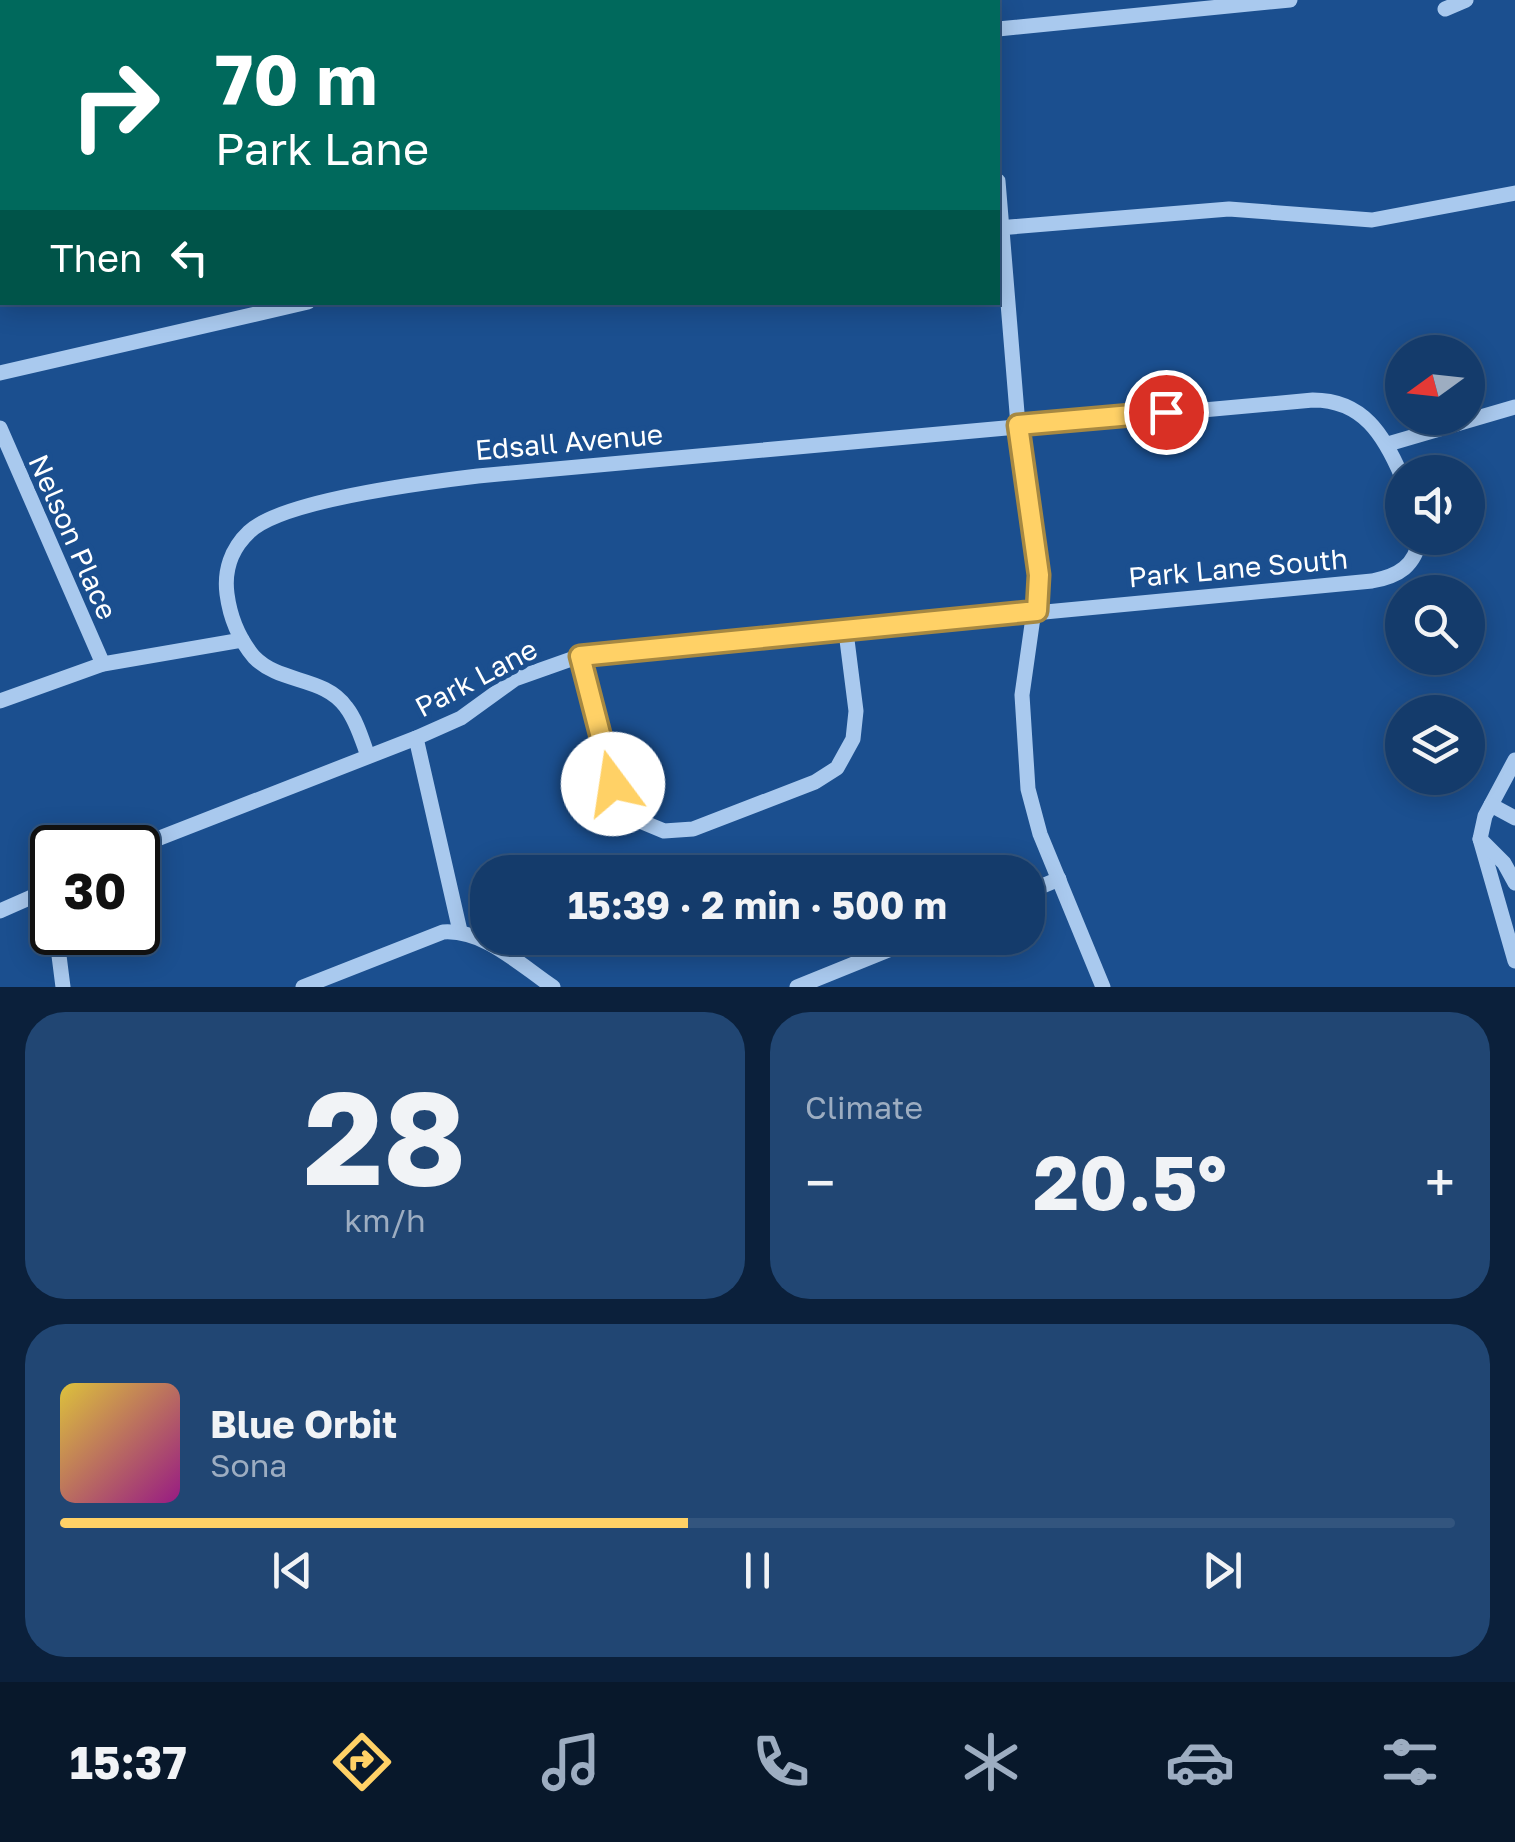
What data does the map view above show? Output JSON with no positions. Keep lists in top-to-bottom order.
{
  "streets": {
    "street": [
      "Edsall Avenue",
      "Nelson Place",
      "Park Lane South",
      "Park Lane"
    ]
  },
  "crossings": [
    ["Park Lane South", "Park Lane"]
  ],
  "north": "left",
  "page": {
    "turn": ["70 m", "Park Lane"],
    "then": "Then",
    "limit": "30",
    "trip": "15:39 · 2 min · 500 m",
    "tile": [
      ["28", "km/h"],
      "Climate"
    ],
    "heat": ["−", "20.5°", "+"],
    "song": ["Blue Orbit", "Sona"],
    "tabs": "15:37"
  }
}
